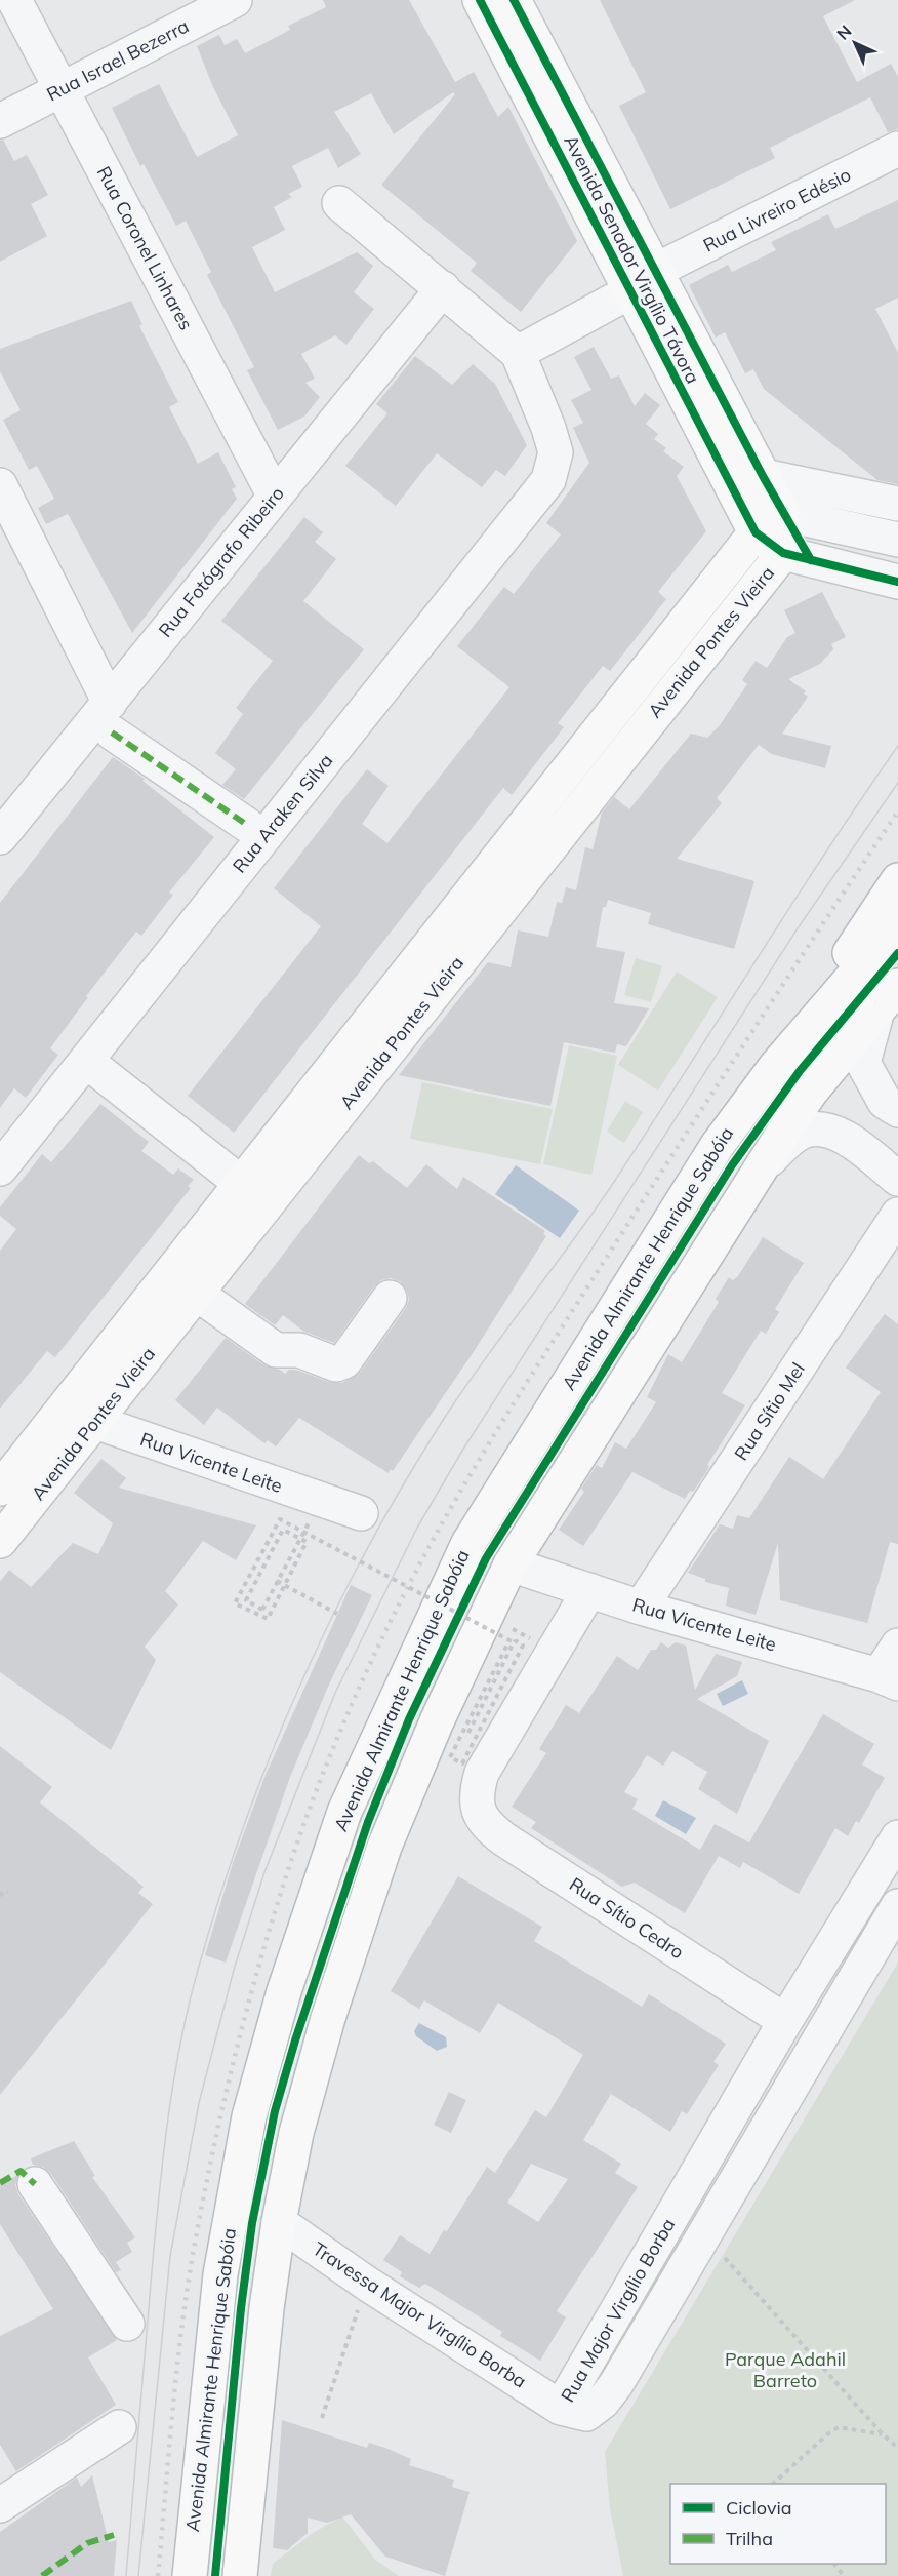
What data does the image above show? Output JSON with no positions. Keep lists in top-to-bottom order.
{
  "streets": {
    "main road": ["Avenida Senador Virgílio Távora", "Avenida Pontes Vieira", "Avenida Almirante Henrique Sabóia"],
    "street": [
      "Rua Israel Bezerra",
      "Rua Livreiro Edésio",
      "Rua Coronel Linhares",
      "Rua Fotógrafo Ribeiro",
      "Rua Araken Silva",
      "Rua Sítio Mel",
      "Rua Vicente Leite",
      "Rua Sítio Cedro",
      "Rua Major Virgílio Borba",
      "Travessa Major Virgílio Borba"
    ]
  },
  "crossings": [
    ["Rua Israel Bezerra", "Rua Coronel Linhares"],
    ["Rua Livreiro Edésio", "Avenida Senador Virgílio Távora"],
    ["Rua Livreiro Edésio", "Rua Araken Silva"],
    ["Rua Coronel Linhares", "Rua Fotógrafo Ribeiro"],
    ["Avenida Senador Virgílio Távora", "Avenida Pontes Vieira"],
    ["Avenida Pontes Vieira", "Rua Vicente Leite"],
    ["Rua Sítio Mel", "Rua Vicente Leite"],
    ["Rua Vicente Leite", "Rua Sítio Cedro"],
    ["Rua Sítio Cedro", "Rua Major Virgílio Borba"],
    ["Rua Major Virgílio Borba", "Travessa Major Virgílio Borba"]
  ],
  "parks": ["Parque Adahil Barreto"],
  "legend": ["Ciclovia", "Trilha"],
  "north": "top left"
}
